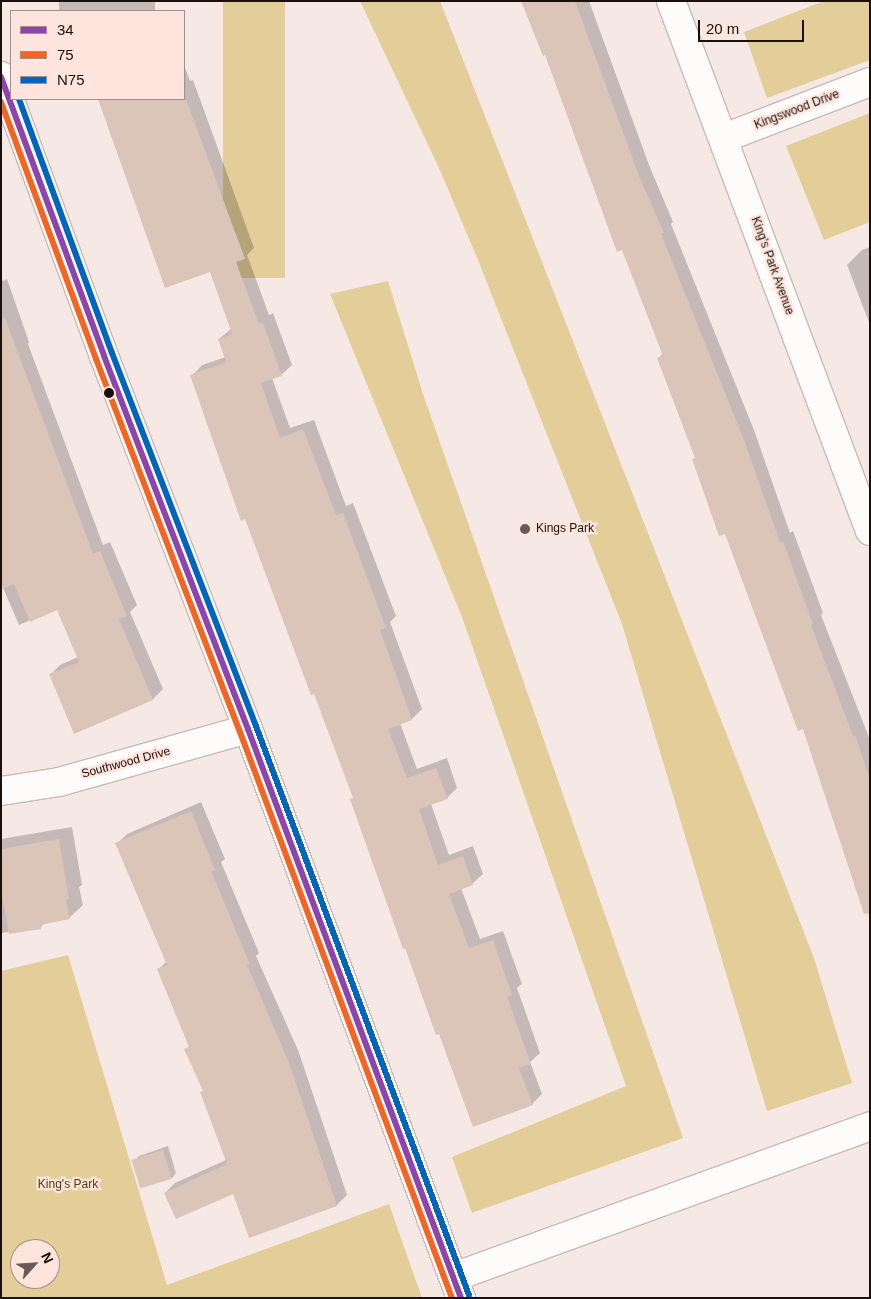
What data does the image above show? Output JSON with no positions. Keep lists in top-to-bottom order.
{
  "streets": {
    "street": ["Kingswood Drive", "King's Park Avenue", "Southwood Drive"]
  },
  "crossings": [
    ["Kingswood Drive", "King's Park Avenue"]
  ],
  "parks": ["King's Park"],
  "places": ["Kings Park"],
  "lines": ["transit line 34", "transit line N75", "transit line 75"],
  "legend": ["34", "75", "N75"],
  "scale_bar": "20 m",
  "north": "top right"
}
